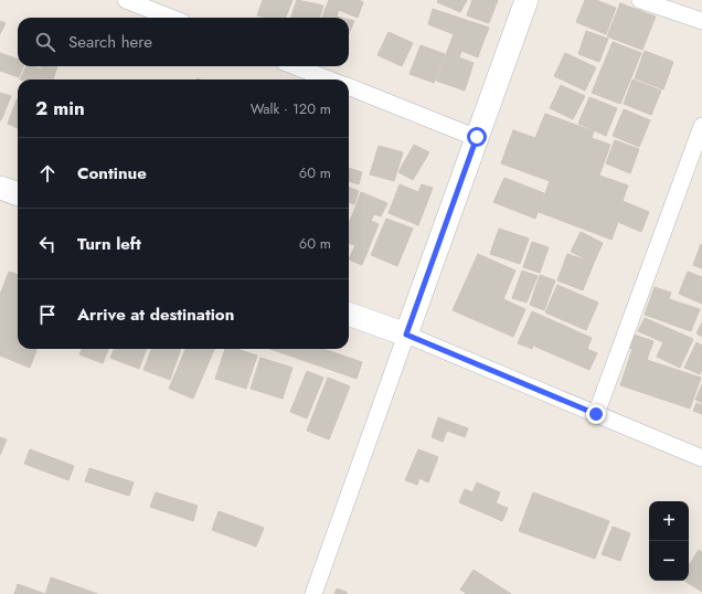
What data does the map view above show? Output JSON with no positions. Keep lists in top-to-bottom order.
{
  "page": {
    "search": "Search here",
    "heading": ["2 min", "Walk · 120 m"],
    "list": [
      ["Continue", "60 m"],
      ["Turn left", "60 m"],
      "Arrive at destination"
    ],
    "map_buttons": ["+", "−"]
  }
}
